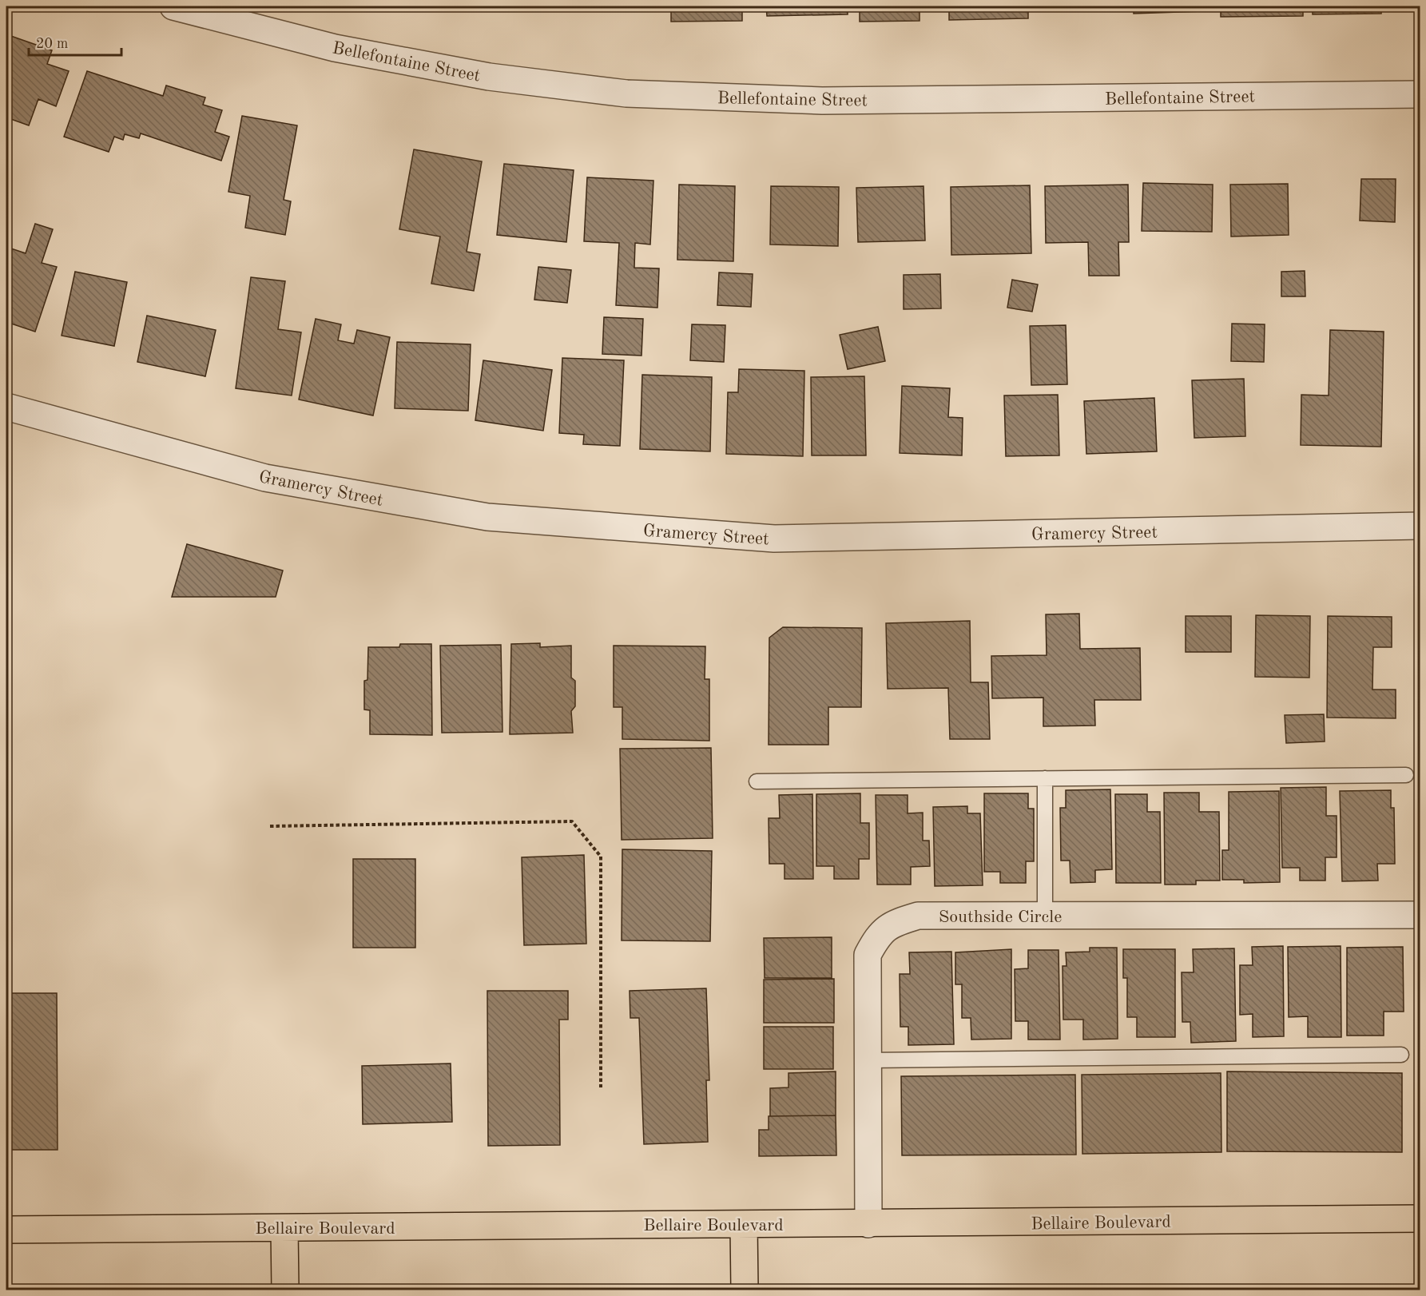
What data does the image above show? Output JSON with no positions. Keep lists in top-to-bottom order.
{
  "streets": {
    "main road": ["Bellaire Boulevard"],
    "street": ["Bellefontaine Street", "Gramercy Street", "Southside Circle"]
  },
  "crossings": [
    ["Southside Circle", "Bellaire Boulevard"]
  ],
  "scale_bar": "20 m"
}
